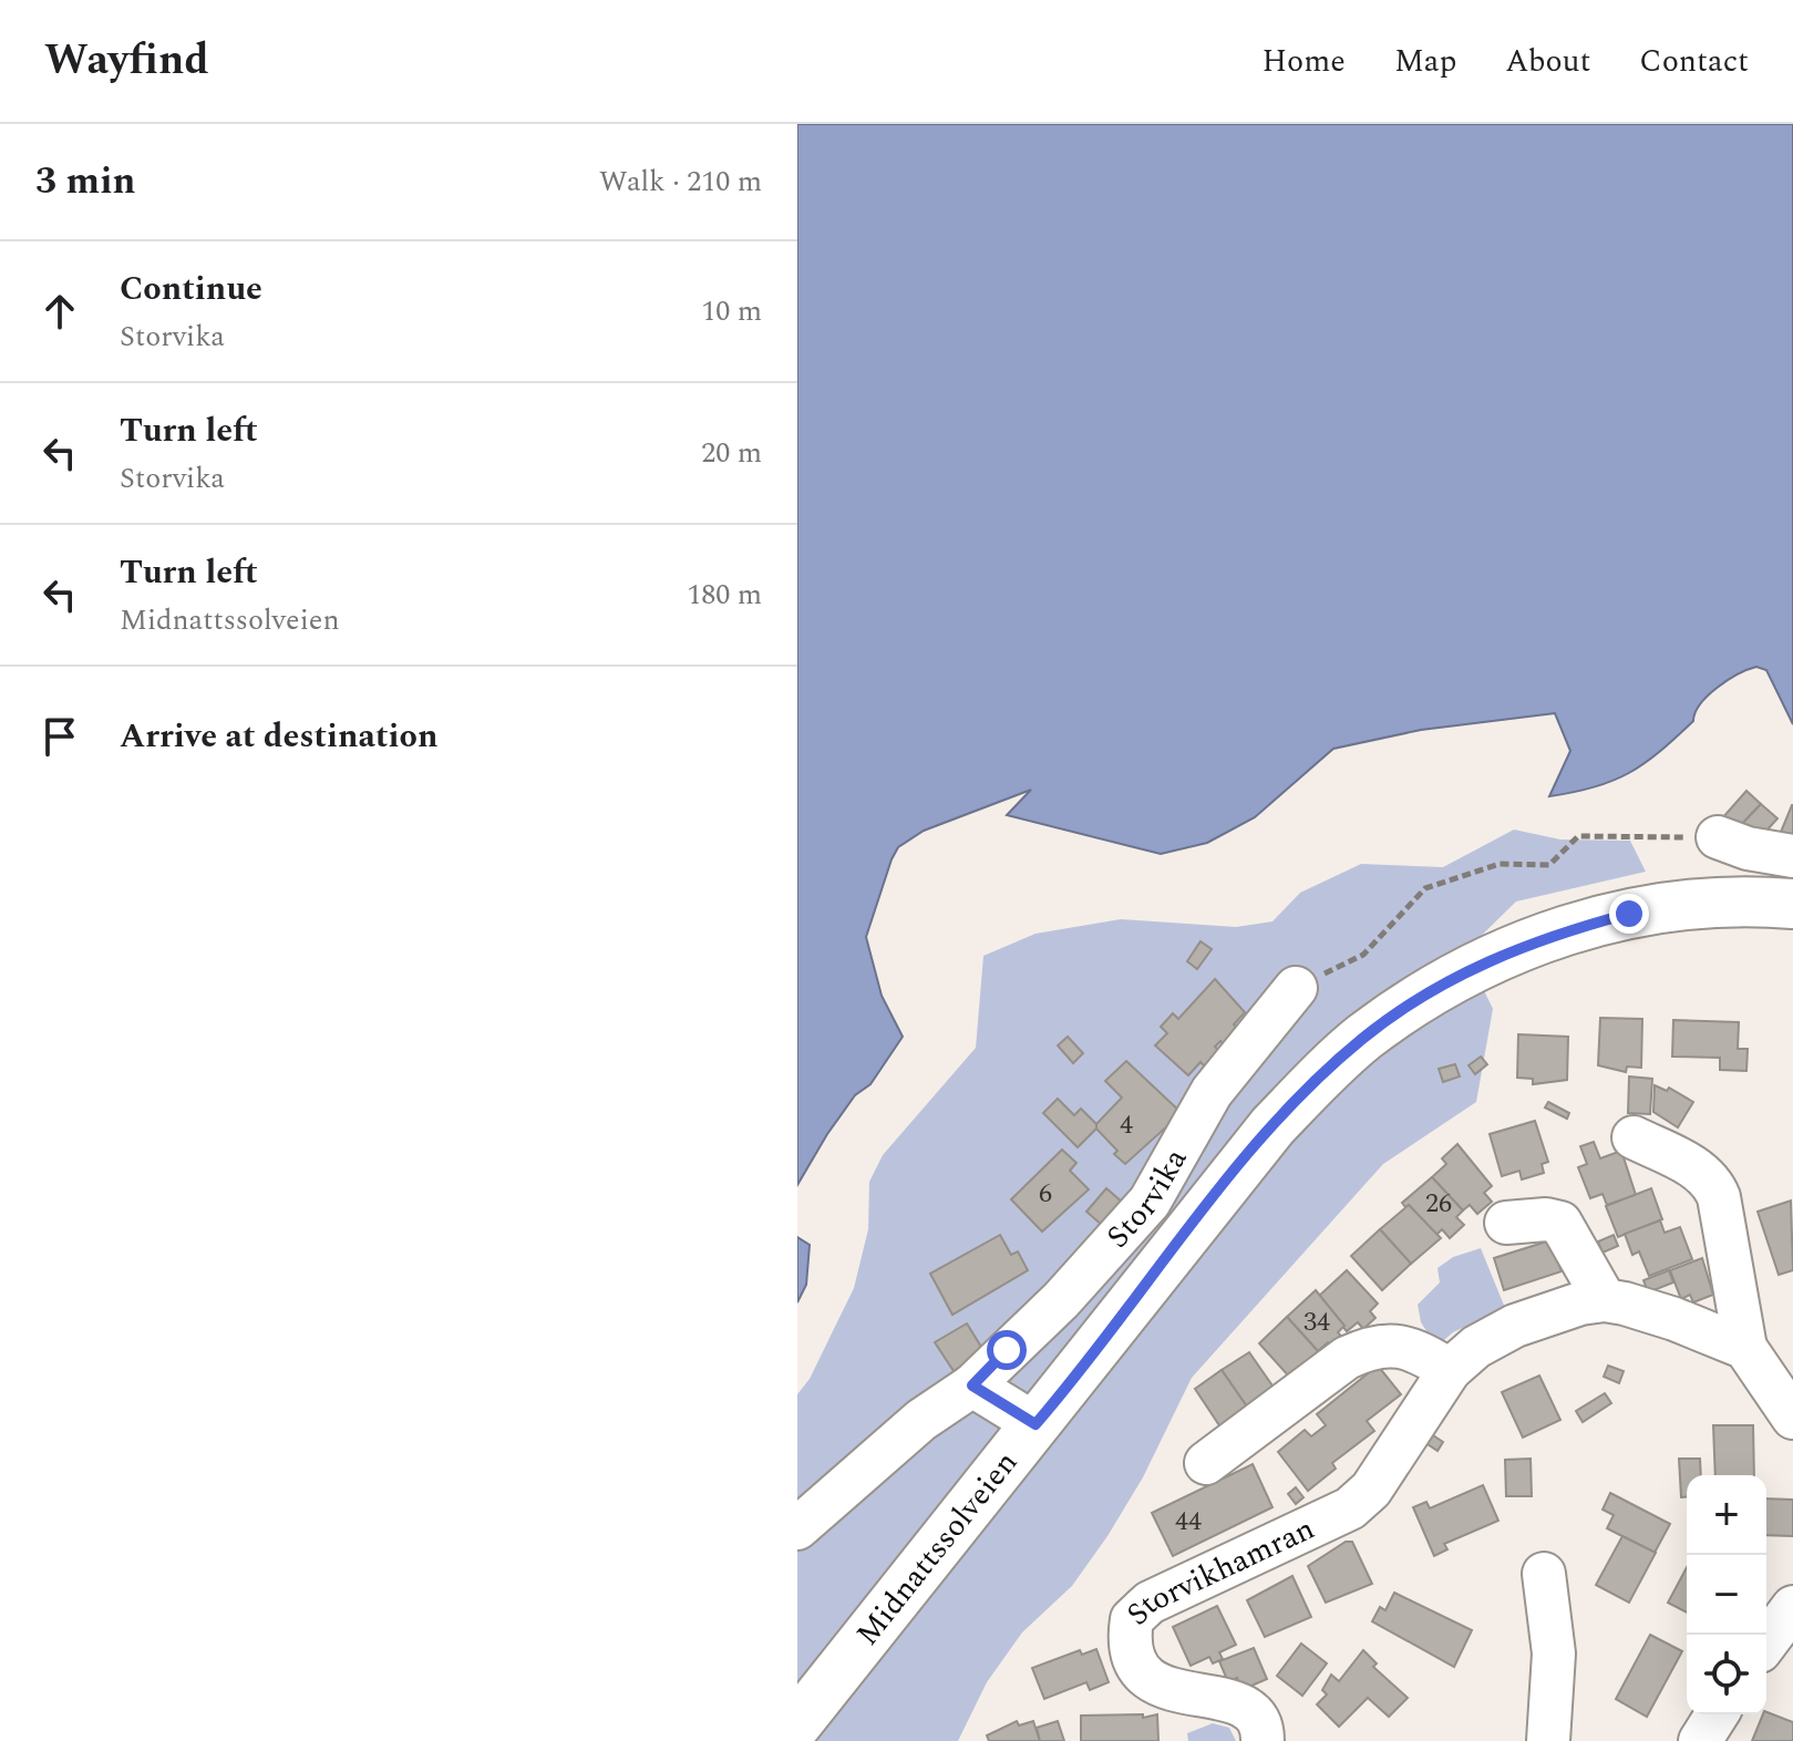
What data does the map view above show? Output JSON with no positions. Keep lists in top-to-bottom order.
{
  "streets": {
    "main road": ["Midnattssolveien"],
    "street": ["Storvika", "Storvikhamran"]
  },
  "house_numbers": [
    "4",
    "6",
    "26",
    "34",
    "44"
  ],
  "page": {
    "header": "Wayfind",
    "nav": [
      "Home",
      "Map",
      "About",
      "Contact"
    ],
    "heading": ["3 min", "Walk · 210 m"],
    "list": [
      ["Continue", "Storvika", "10 m"],
      ["Turn left", "Storvika", "20 m"],
      ["Turn left", "Midnattssolveien", "180 m"],
      "Arrive at destination"
    ],
    "map_buttons": ["+", "−"]
  }
}
